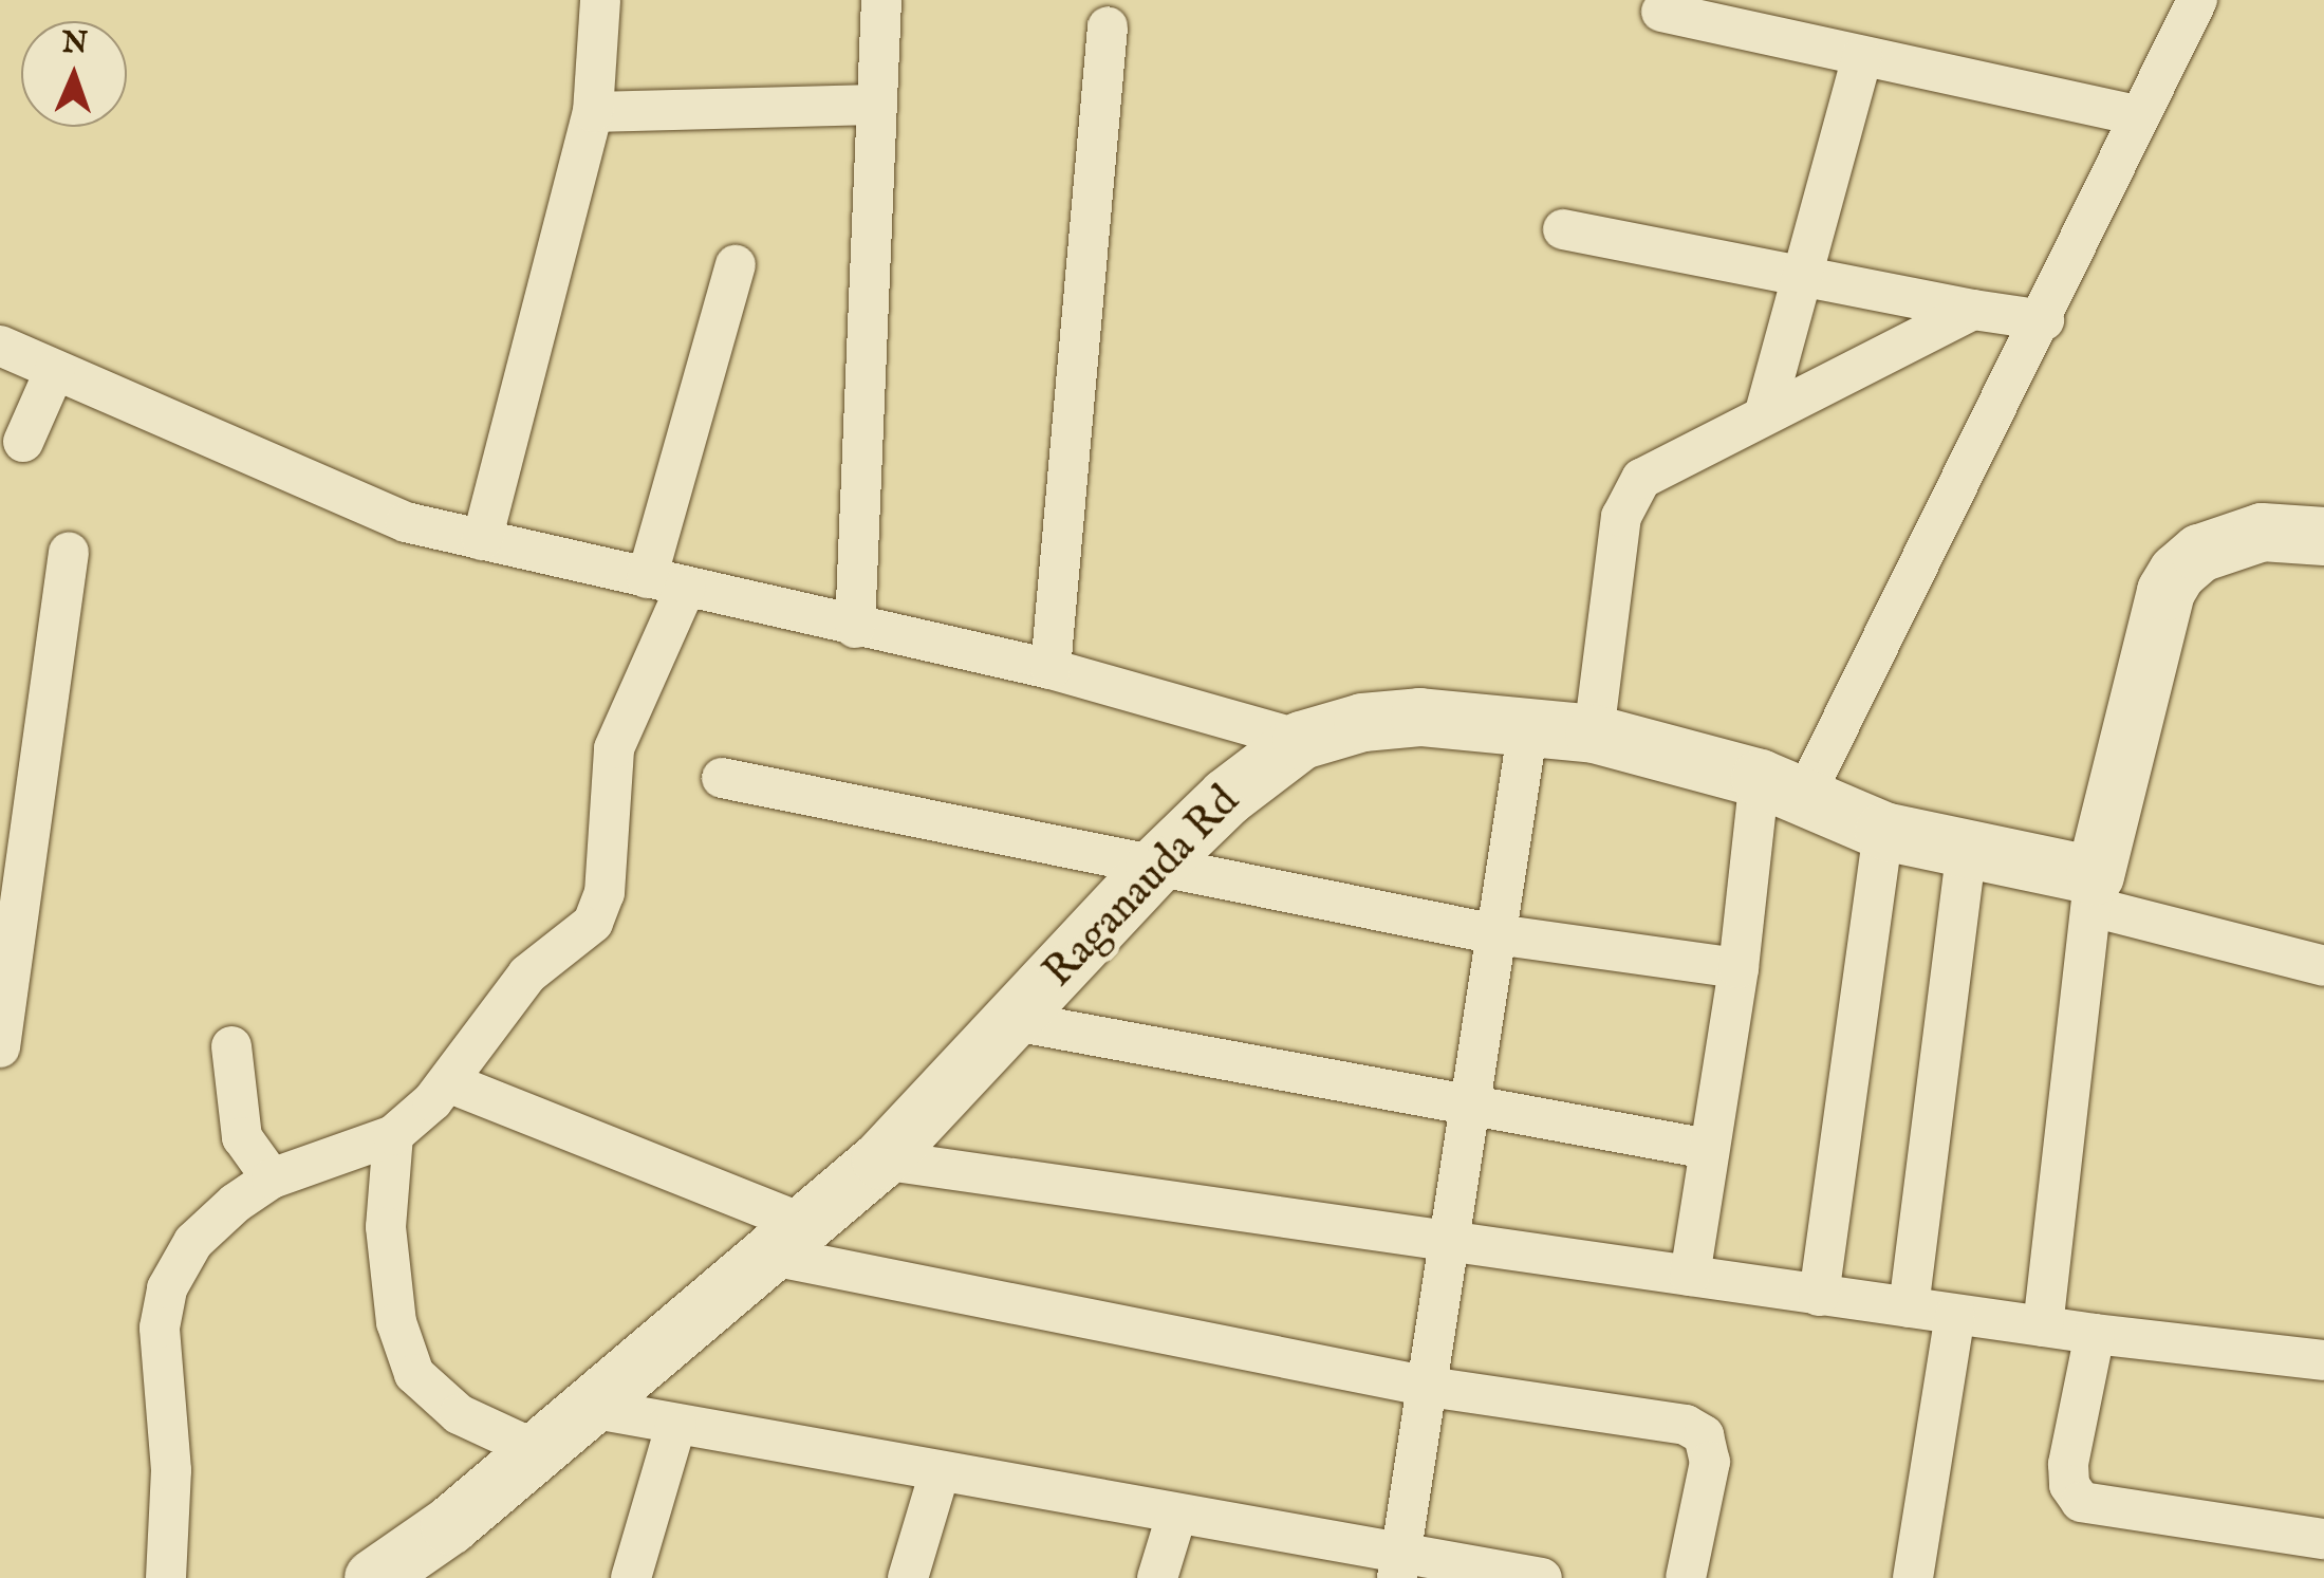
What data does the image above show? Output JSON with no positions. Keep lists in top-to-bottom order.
{
  "streets": {
    "street": ["Raganauda Rd"]
  },
  "north": "top"
}
